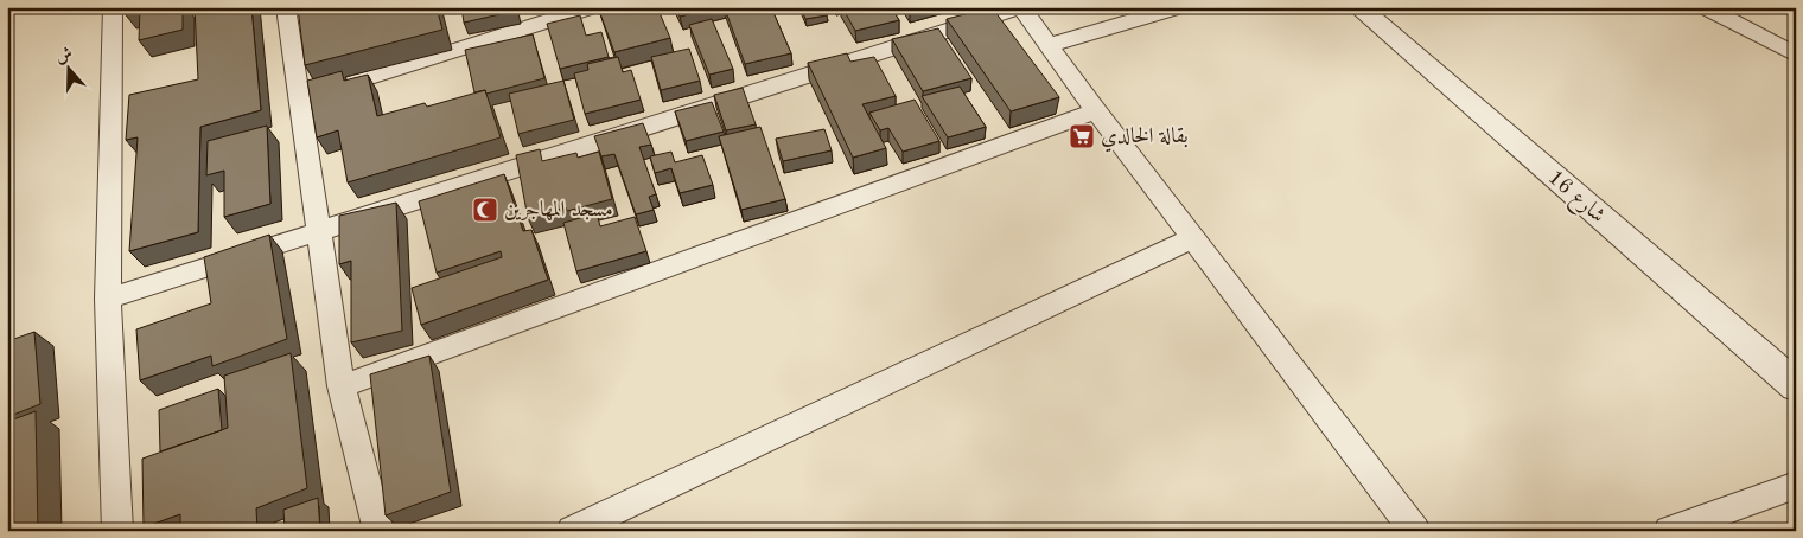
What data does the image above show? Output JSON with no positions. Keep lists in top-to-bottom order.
{
  "streets": {
    "street": ["شارع 16"]
  },
  "places": {
    "supermarket": ["بقالة الخالدي"],
    "mosque": ["مسجد المهاجرين"]
  },
  "north": "top"
}
